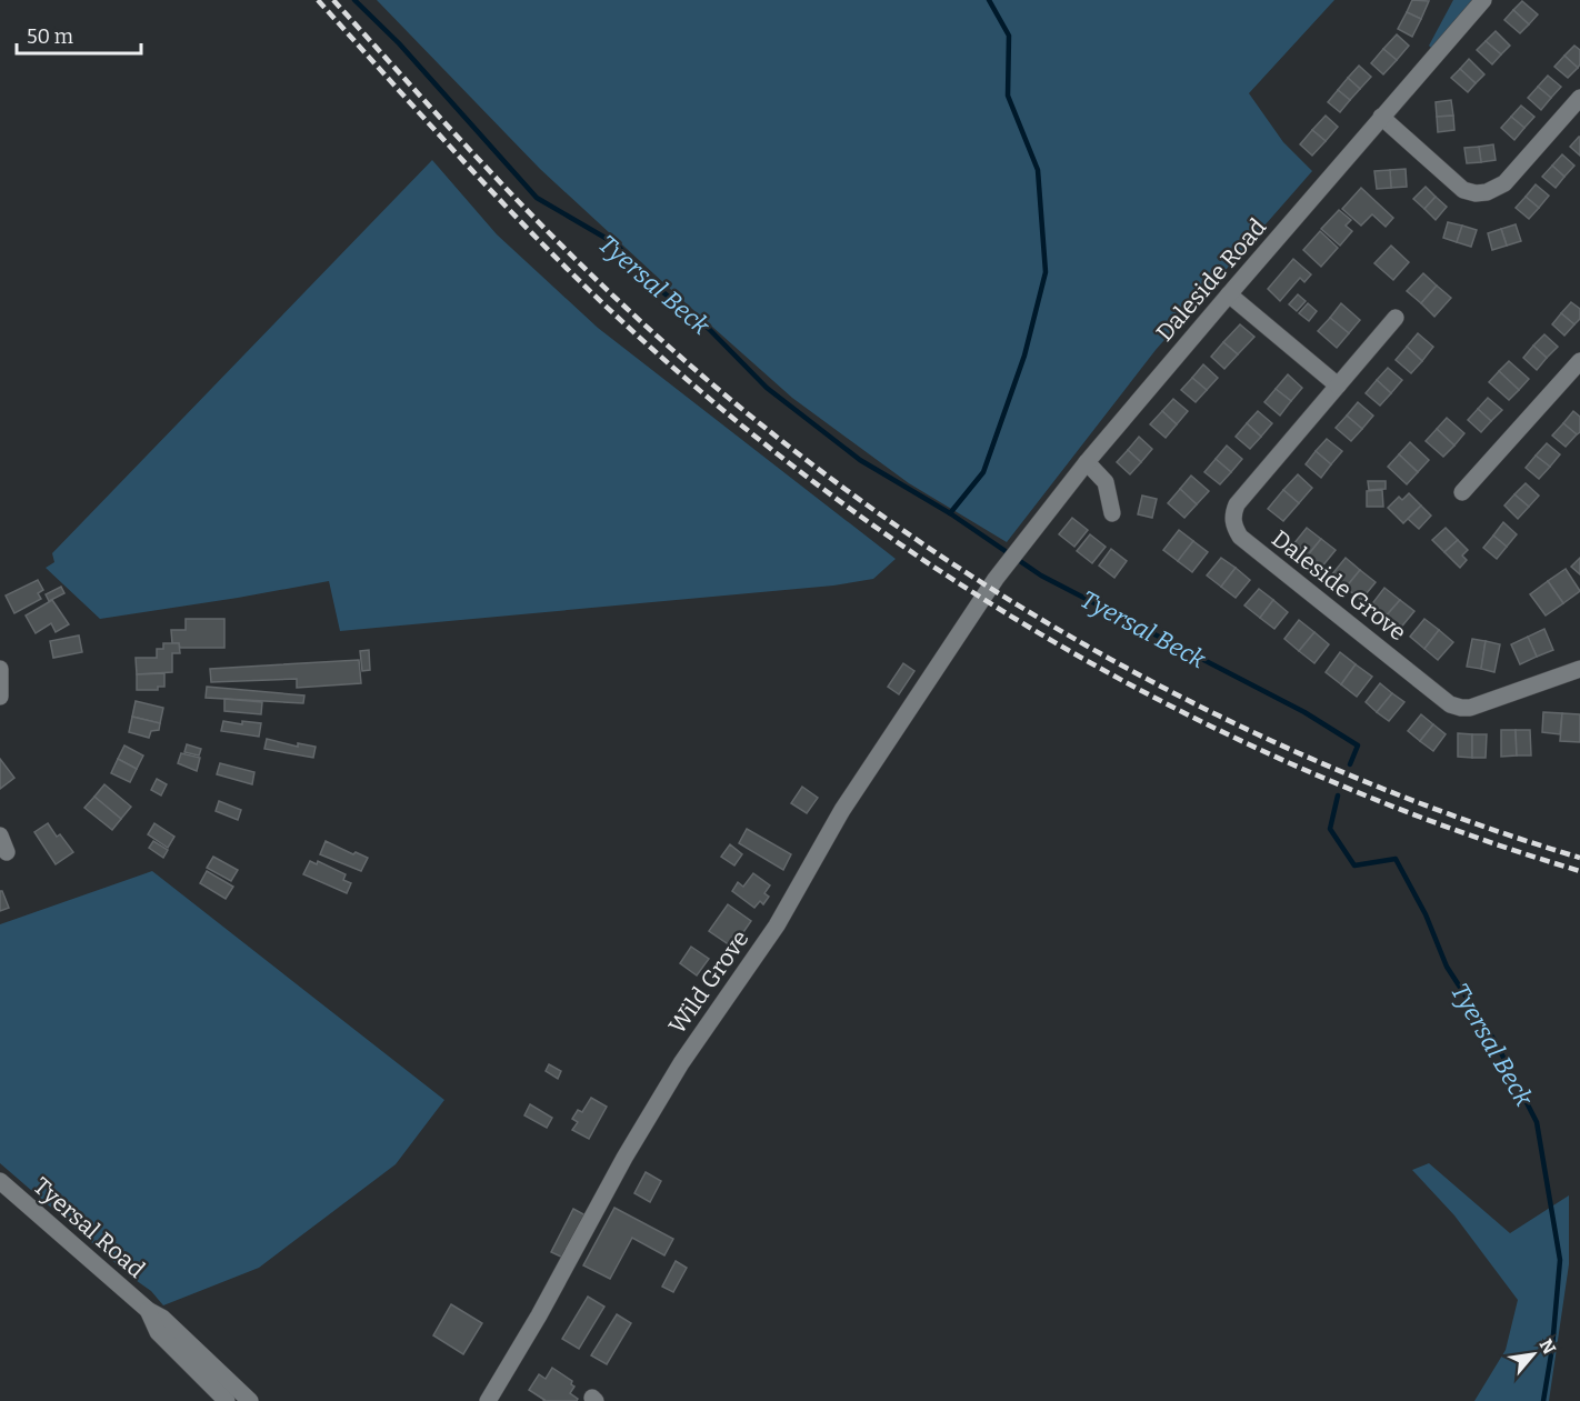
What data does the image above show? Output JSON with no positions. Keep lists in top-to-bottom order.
{
  "streets": {
    "street": [
      "Daleside Road",
      "Daleside Grove",
      "Wild Grove",
      "Tyersal Road"
    ]
  },
  "crossings": [
    ["Daleside Road", "Wild Grove"]
  ],
  "water": ["Tyersal Beck"],
  "scale_bar": "50 m",
  "north": "top right"
}
